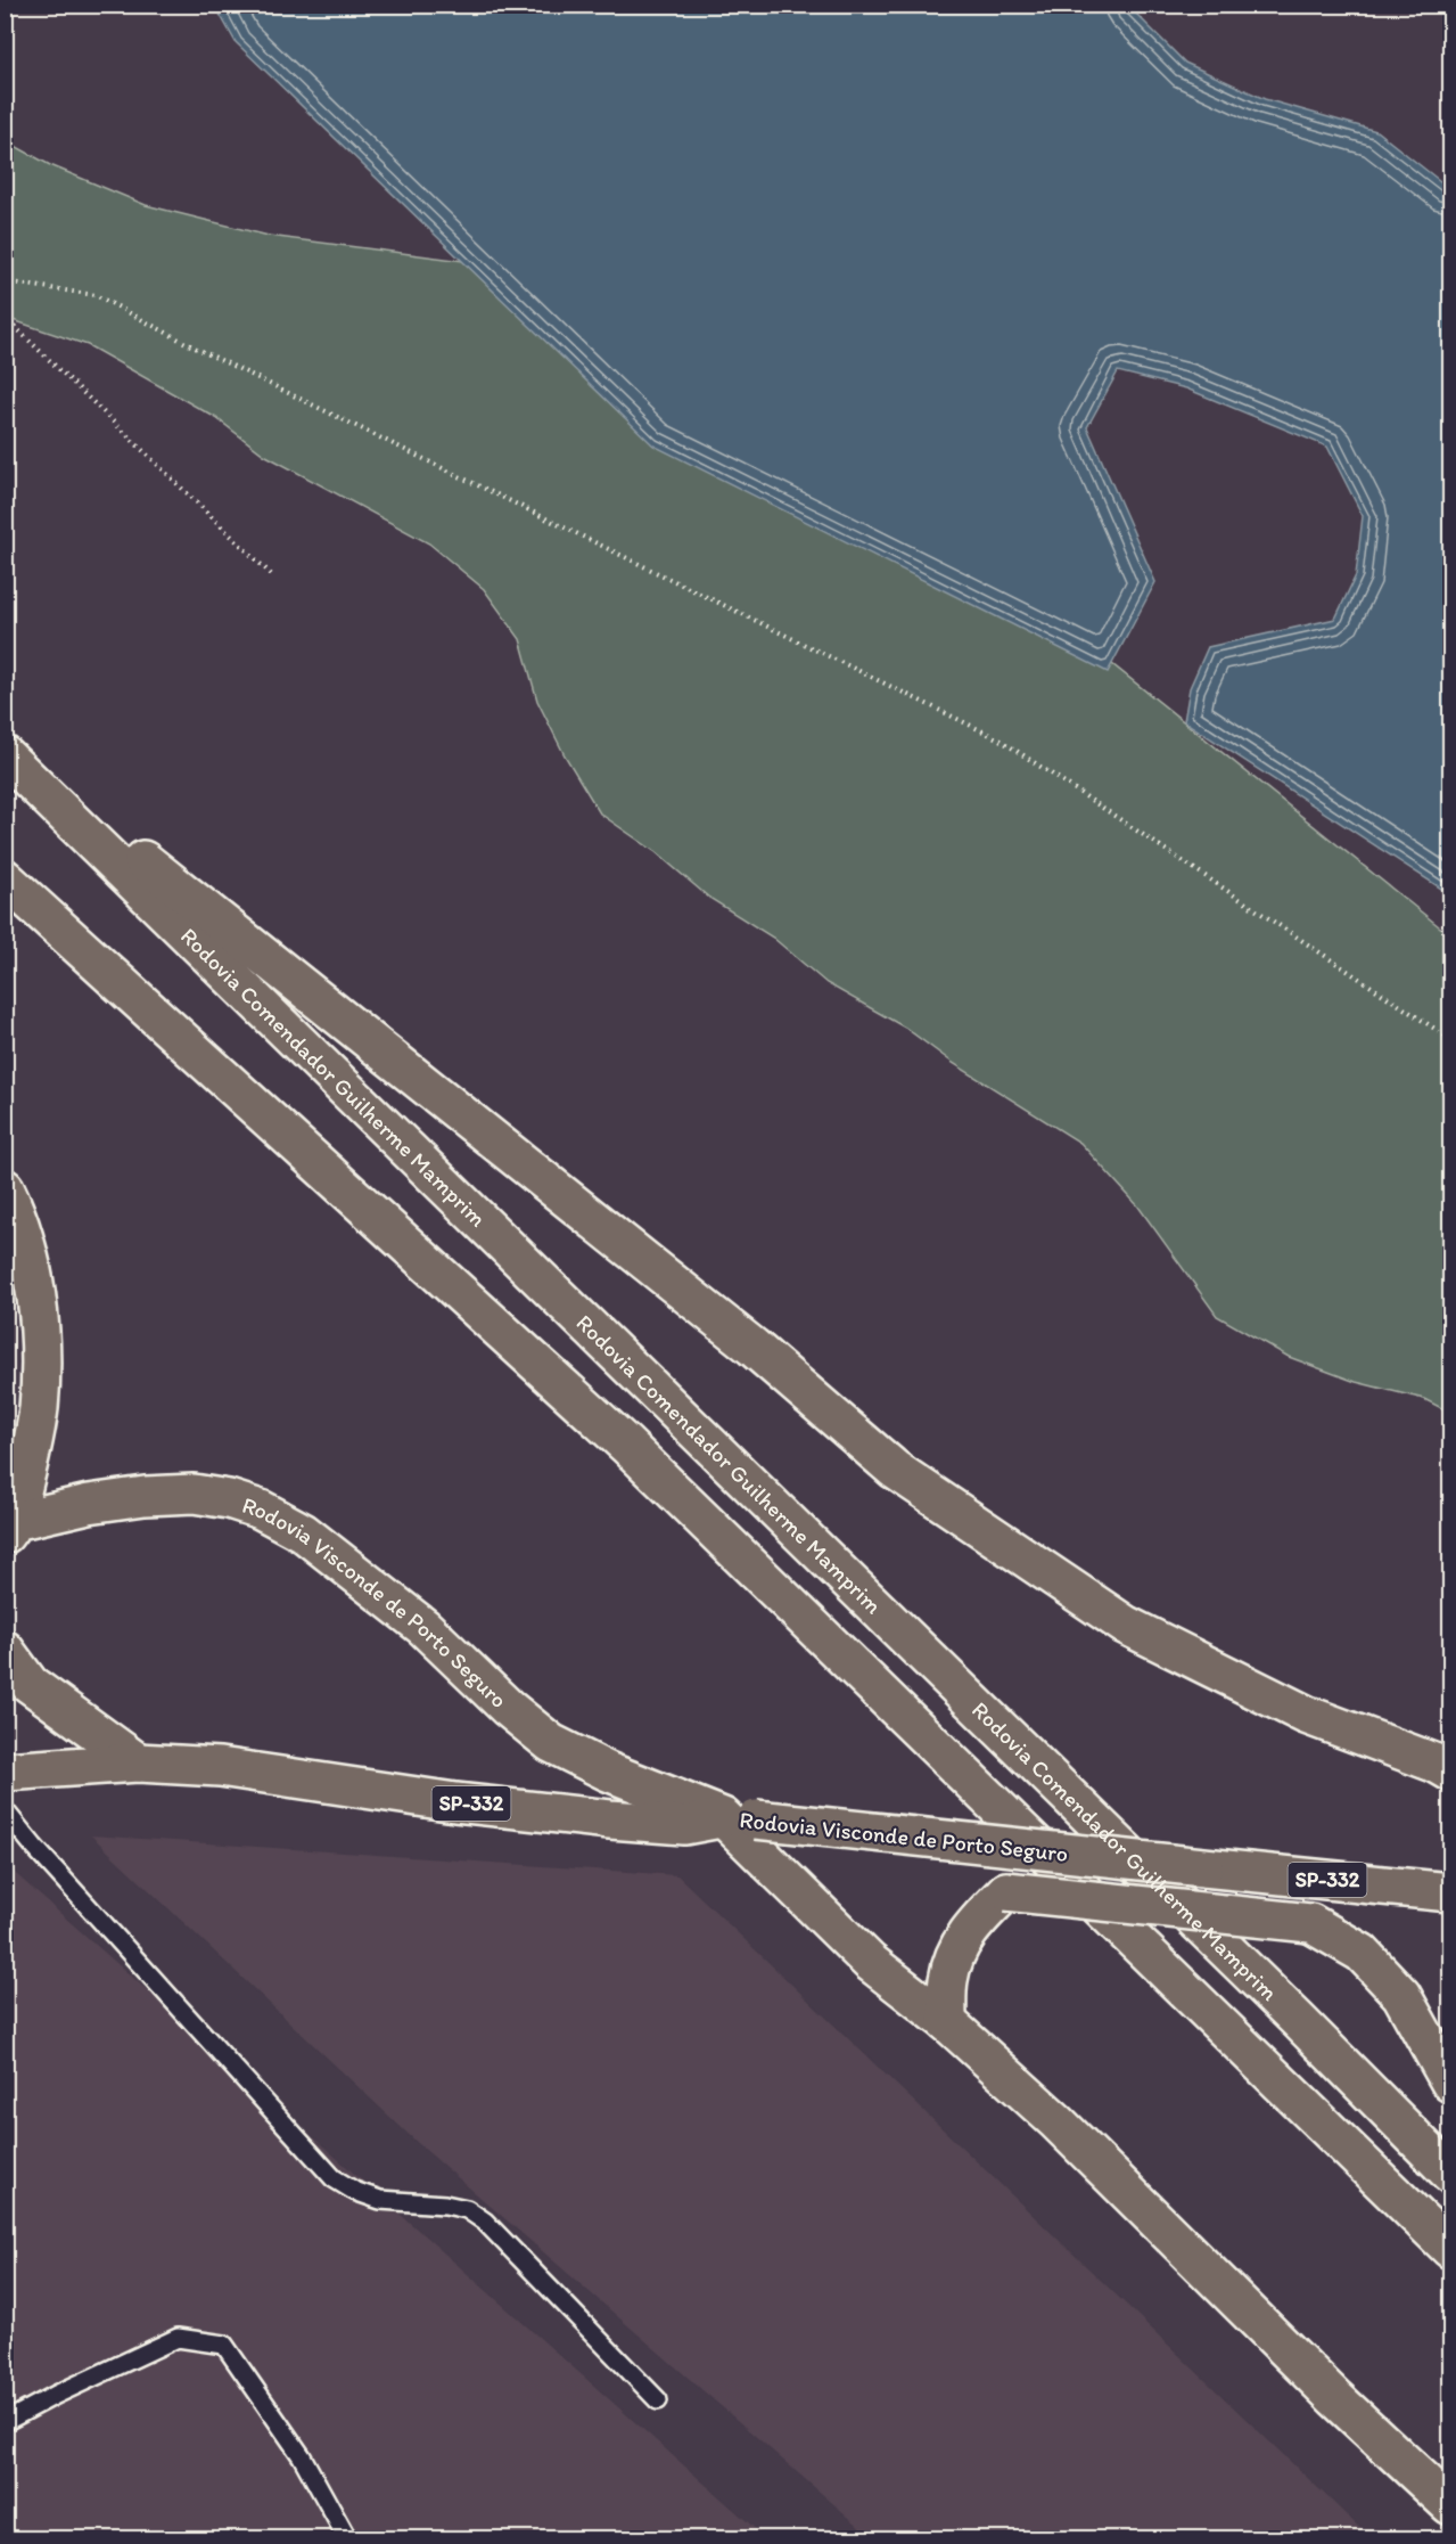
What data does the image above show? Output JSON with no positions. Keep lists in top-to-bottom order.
{
  "streets": {
    "main road": ["Rodovia Comendador Guilherme Mamprim", "Rodovia Visconde de Porto Seguro", "SP-332"]
  }
}
